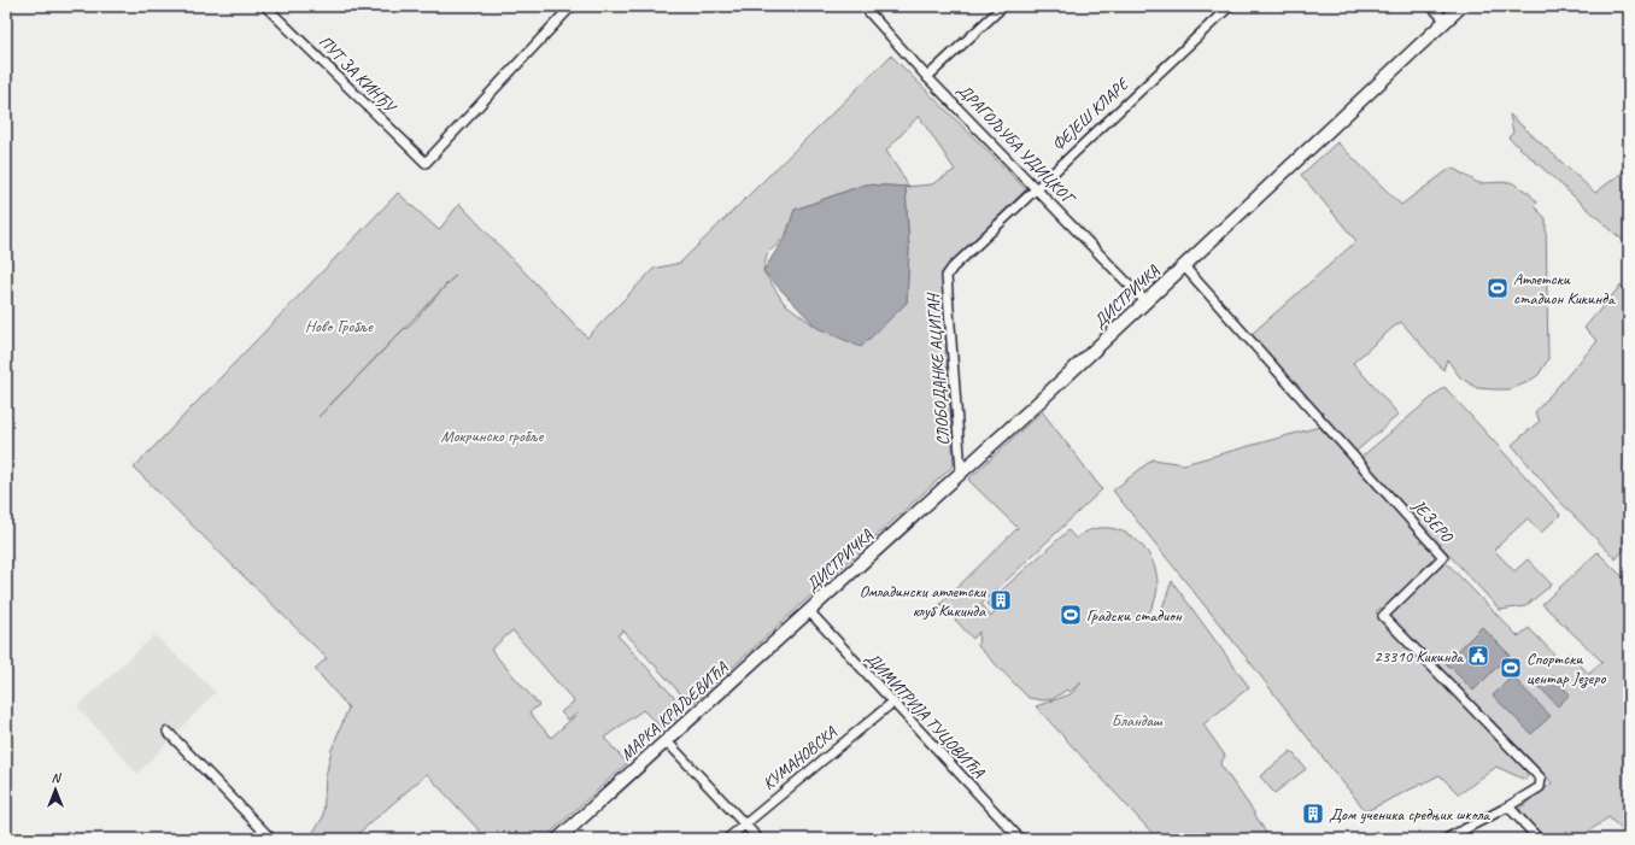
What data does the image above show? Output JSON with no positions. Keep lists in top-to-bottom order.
{
  "streets": {
    "main road": ["ДИСТРИЧКА", "МАРКА КРАЉЕВИЋА"],
    "street": [
      "ПУТ ЗА КИНЂУ",
      "ФЕЈЕШ КЛАРЕ",
      "ДРАГОЉУБА УДИЦКОГ",
      "СЛОБОДАНКЕ АЦИГАН",
      "ЈЕЗЕРО",
      "ДИМИТРИЈА ТУЦОВИЋА",
      "КУМАНОВСКА"
    ]
  },
  "crossings": [
    ["ФЕЈЕШ КЛАРЕ", "ДРАГОЉУБА УДИЦКОГ"],
    ["ФЕЈЕШ КЛАРЕ", "СЛОБОДАНКЕ АЦИГАН"],
    ["ДРАГОЉУБА УДИЦКОГ", "ДИСТРИЧКА"],
    ["ДИСТРИЧКА", "СЛОБОДАНКЕ АЦИГАН"],
    ["ДИСТРИЧКА", "ЈЕЗЕРО"],
    ["ДИСТРИЧКА", "МАРКА КРАЉЕВИЋА"],
    ["ДИСТРИЧКА", "ДИМИТРИЈА ТУЦОВИЋА"],
    ["МАРКА КРАЉЕВИЋА", "ДИМИТРИЈА ТУЦОВИЋА"],
    ["ДИМИТРИЈА ТУЦОВИЋА", "КУМАНОВСКА"]
  ],
  "parks": ["Ново Гробље", "Мокринско гробље", "Бландаш"],
  "places": {
    "sports": ["Атлетски стадион Кикинда", "Градски стадион", "Спортски центар Језеро"],
    "building": ["Омладински атлетски клуб Кикинда", "Дом ученика средњих школа"],
    "public building": ["23310 Кикинда"]
  },
  "north": "top"
}
